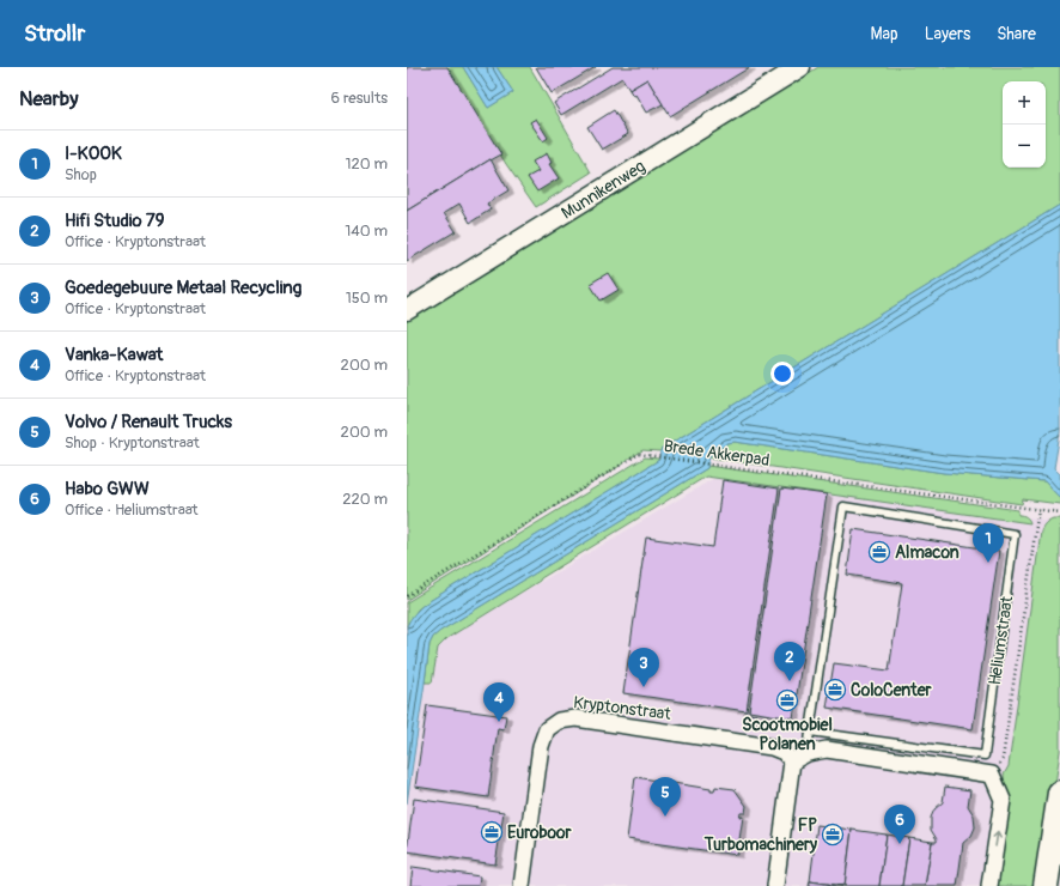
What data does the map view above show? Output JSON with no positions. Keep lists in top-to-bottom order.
{
  "streets": {
    "street": ["Munnikenweg", "Kryptonstraat"],
    "path": ["Brede Akkerpad", "Heliumstraat"]
  },
  "crossings": [
    ["Brede Akkerpad", "Heliumstraat"]
  ],
  "places": {
    "office": [
      "Almacon",
      "ColoCenter",
      "Scootmobiel Polanen",
      "Euroboor",
      "FP Turbomachinery"
    ]
  },
  "page": {
    "header": "Strollr",
    "nav": ["Map", "Layers", "Share"],
    "heading": ["Nearby", "6 results"],
    "map_buttons": ["+", "−"],
    "list": [
      {
        "mark": "1",
        "name": "I-KOOK",
        "note": "Shop",
        "value": "120 m"
      },
      {
        "mark": "2",
        "name": "Hifi Studio 79",
        "note": "Office · Kryptonstraat",
        "value": "140 m"
      },
      {
        "mark": "3",
        "name": "Goedegebuure Metaal Recycling",
        "note": "Office · Kryptonstraat",
        "value": "150 m"
      },
      {
        "mark": "4",
        "name": "Vanka-Kawat",
        "note": "Office · Kryptonstraat",
        "value": "200 m"
      },
      {
        "mark": "5",
        "name": "Volvo / Renault Trucks",
        "note": "Shop · Kryptonstraat",
        "value": "200 m"
      },
      {
        "mark": "6",
        "name": "Habo GWW",
        "note": "Office · Heliumstraat",
        "value": "220 m"
      }
    ],
    "pins": [
      "1",
      "2",
      "3",
      "4",
      "5",
      "6"
    ]
  }
}
